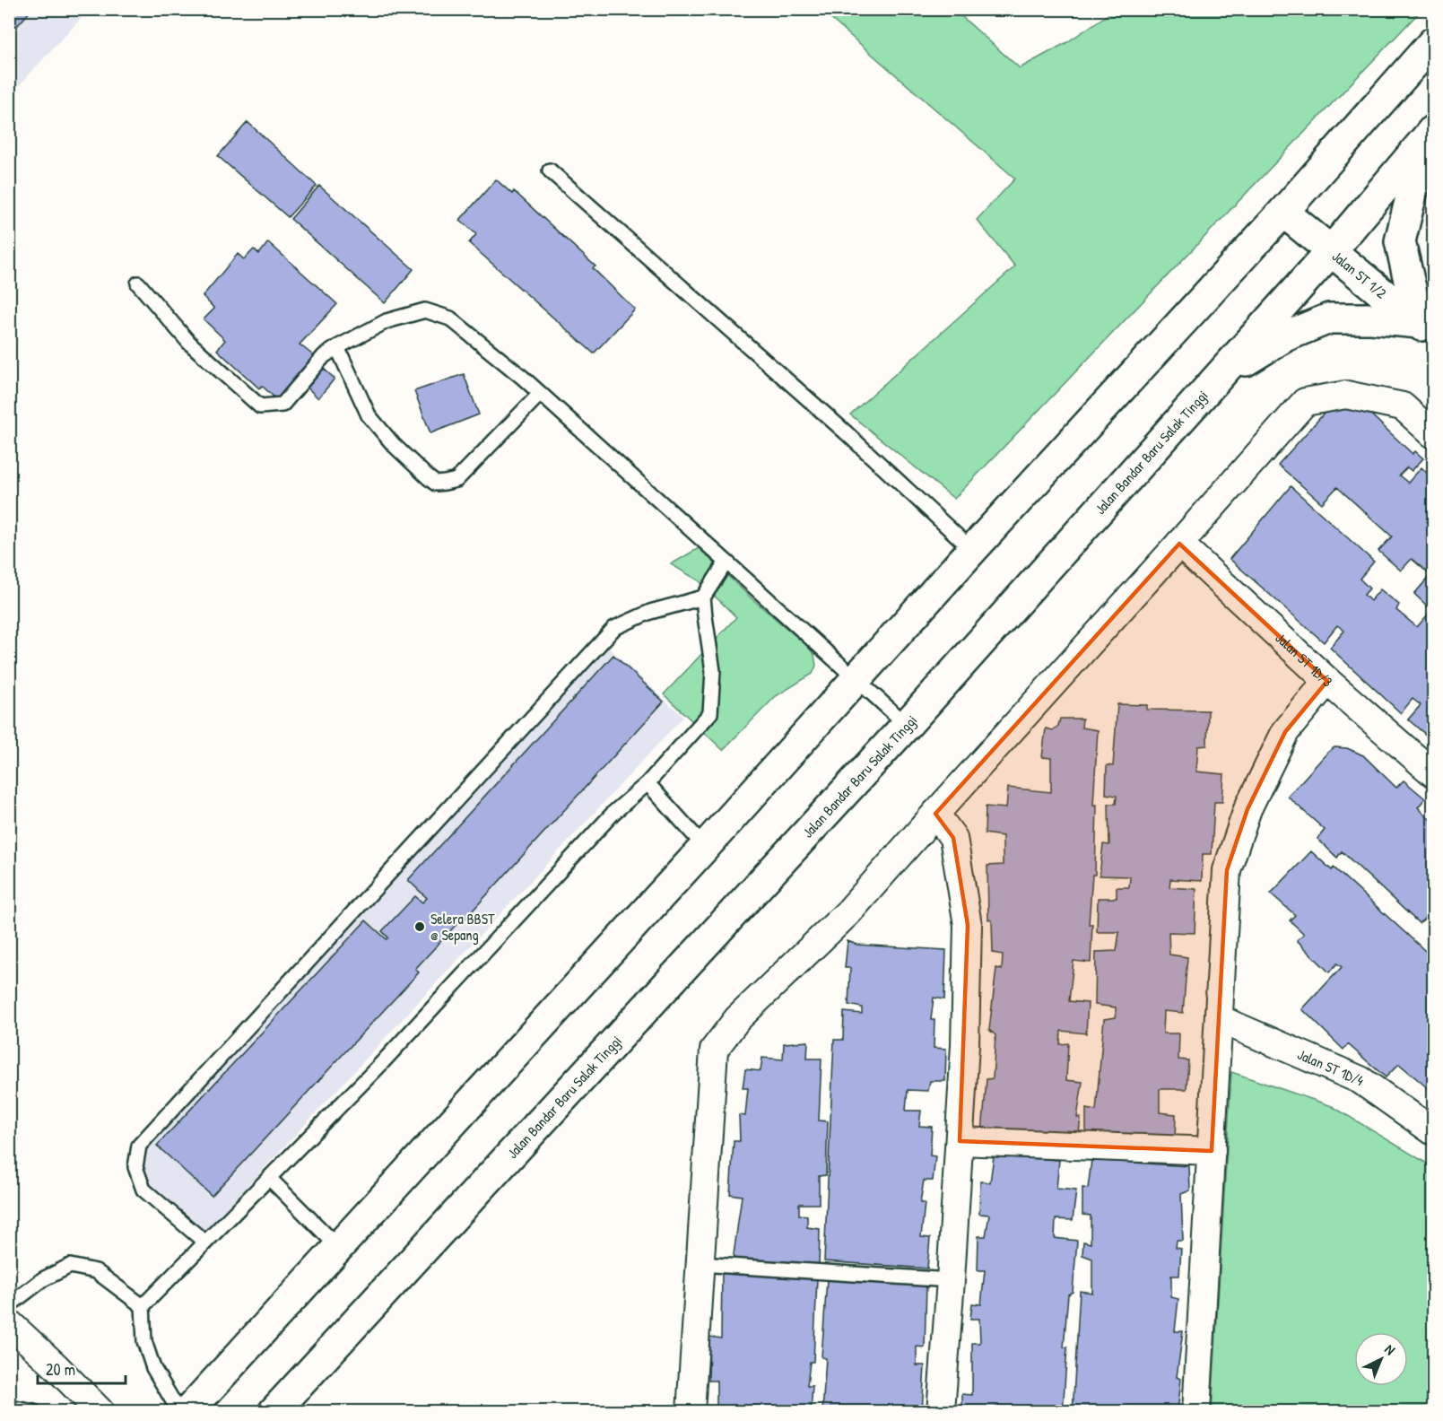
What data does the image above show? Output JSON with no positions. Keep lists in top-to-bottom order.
{
  "streets": {
    "main road": ["Jalan ST 1/2", "Jalan Bandar Baru Salak Tinggi"],
    "street": ["Jalan ST 1D/3", "Jalan ST 1D/4"]
  },
  "crossings": [
    ["Jalan ST 1/2", "Jalan Bandar Baru Salak Tinggi"]
  ],
  "places": ["Selera BBST @ Sepang"],
  "scale_bar": "20 m",
  "north": "top right"
}
